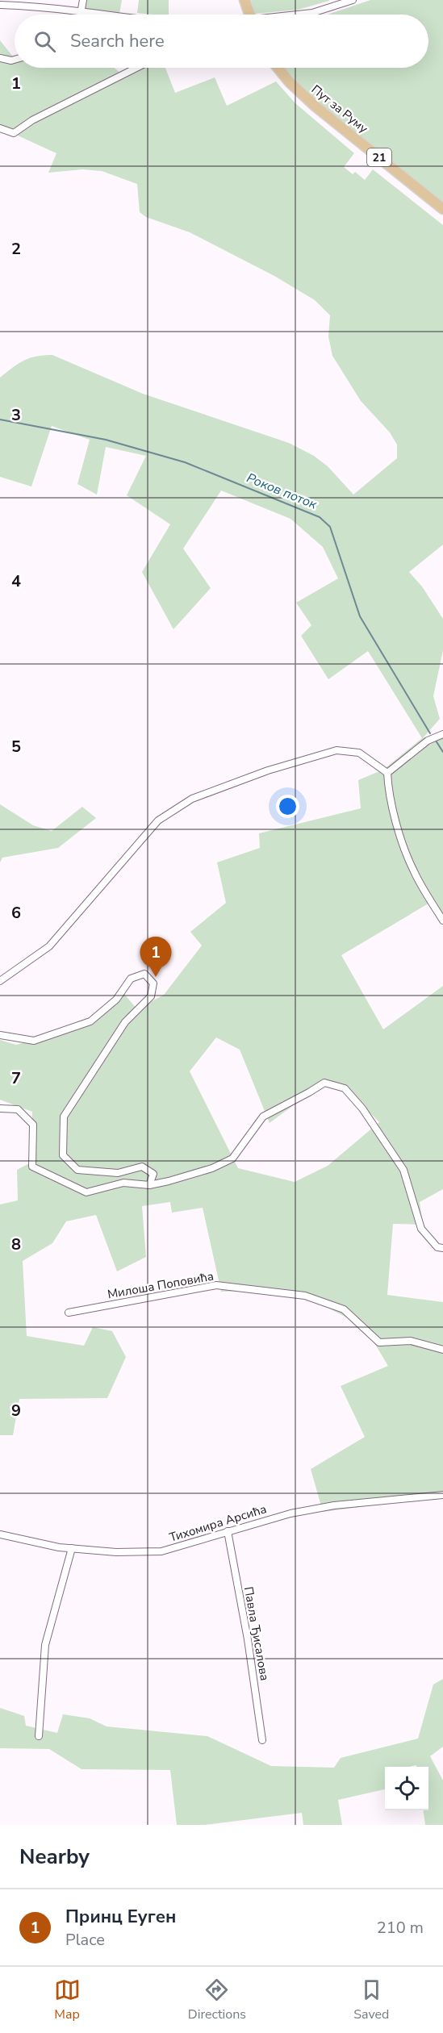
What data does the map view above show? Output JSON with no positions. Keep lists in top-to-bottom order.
{
  "streets": {
    "main road": ["Пут за Руму", "21"],
    "street": ["Милоша Поповића", "Тихомира Арсића", "Павла Ђисалова"]
  },
  "crossings": [
    ["Тихомира Арсића", "Павла Ђисалова"]
  ],
  "water": ["Роков поток"],
  "page": {
    "search": "Search here",
    "pins": "1",
    "heading": "Nearby",
    "list": [
      {
        "mark": "1",
        "name": "Принц Еуген",
        "note": "Place",
        "value": "210 m"
      }
    ],
    "nav": ["Map", "Directions", "Saved"]
  },
  "grid": {
    "rows": [
      "1",
      "2",
      "3",
      "4",
      "5",
      "6",
      "7",
      "8",
      "9"
    ]
  }
}
